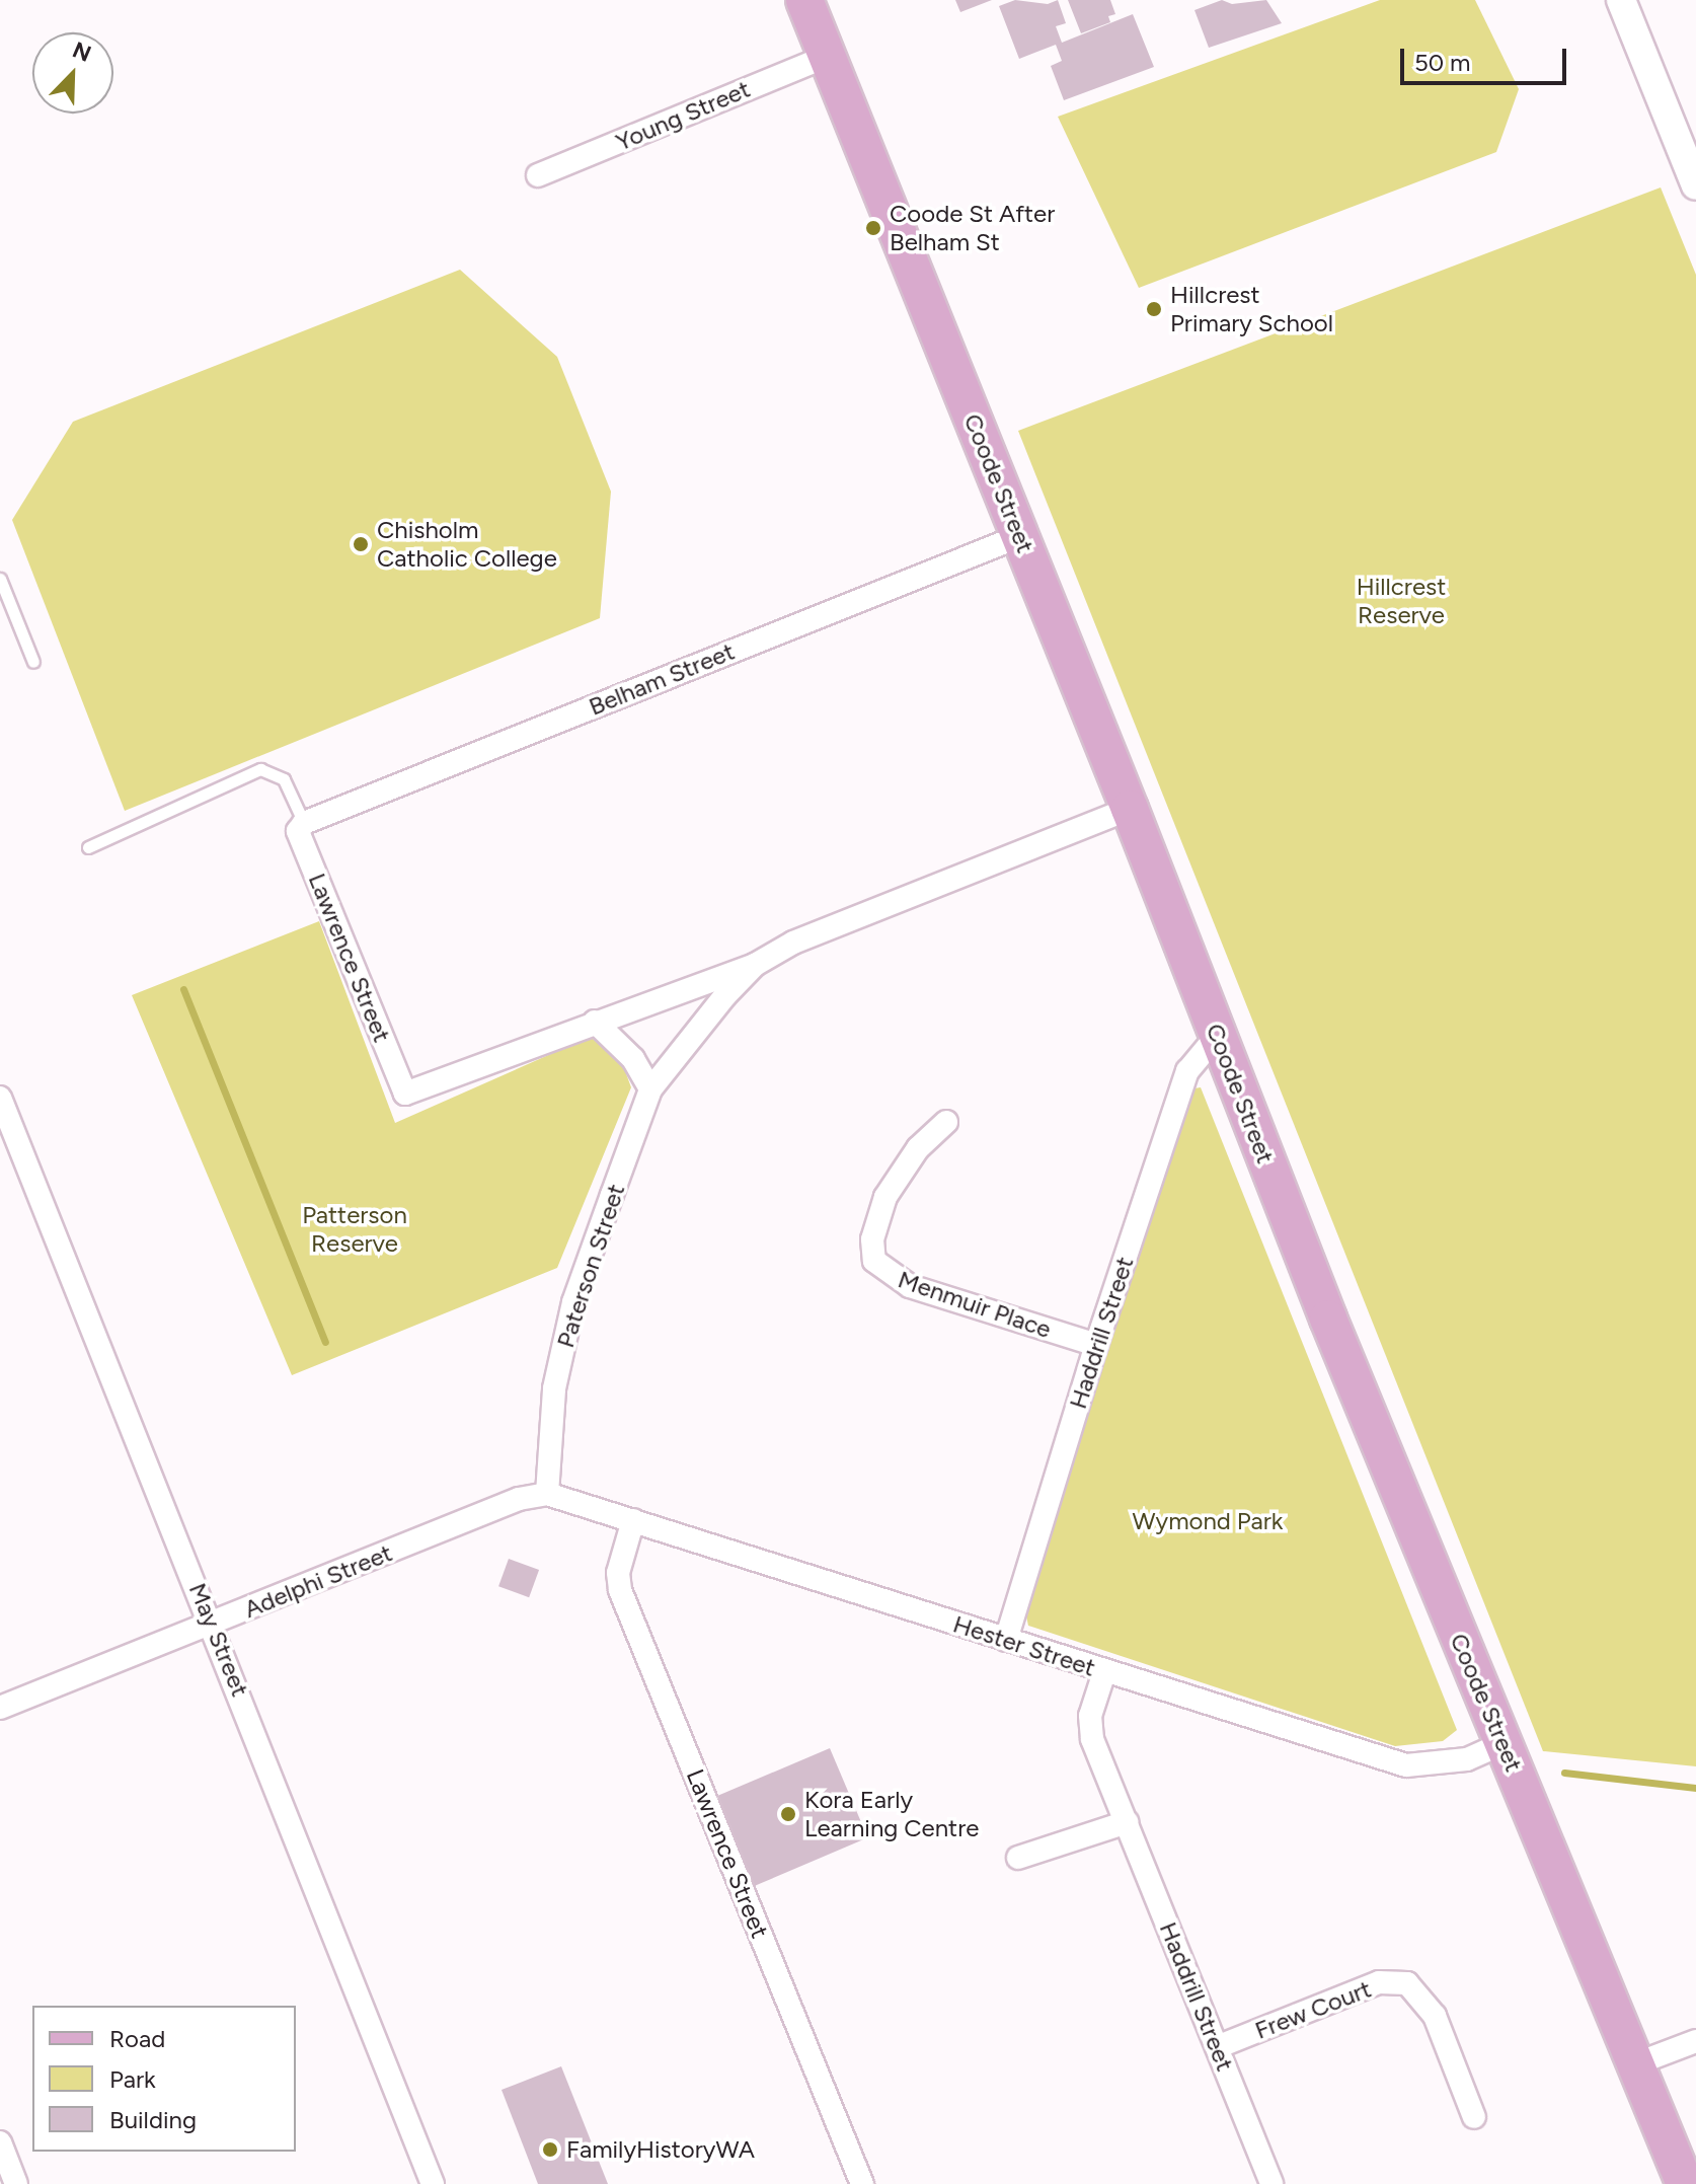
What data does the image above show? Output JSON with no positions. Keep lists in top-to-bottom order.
{
  "streets": {
    "main road": ["Coode Street"],
    "street": [
      "Young Street",
      "Belham Street",
      "Lawrence Street",
      "Paterson Street",
      "Menmuir Place",
      "Haddrill Street",
      "Adelphi Street",
      "May Street",
      "Hester Street",
      "Frew Court"
    ]
  },
  "crossings": [
    ["Young Street", "Coode Street"],
    ["Coode Street", "Belham Street"],
    ["Coode Street", "Paterson Street"],
    ["Coode Street", "Haddrill Street"],
    ["Coode Street", "Hester Street"],
    ["Belham Street", "Lawrence Street"],
    ["Lawrence Street", "Paterson Street"],
    ["Lawrence Street", "Hester Street"],
    ["Paterson Street", "Adelphi Street"],
    ["Paterson Street", "Hester Street"],
    ["Menmuir Place", "Haddrill Street"],
    ["Haddrill Street", "Hester Street"],
    ["Haddrill Street", "Frew Court"],
    ["Adelphi Street", "May Street"],
    ["Adelphi Street", "Hester Street"]
  ],
  "parks": ["Hillcrest Reserve", "Patterson Reserve", "Wymond Park"],
  "places": [
    "Coode St After Belham St",
    "Hillcrest Primary School",
    "Chisholm Catholic College",
    "Kora Early Learning Centre",
    "FamilyHistoryWA"
  ],
  "legend": ["Road", "Park", "Building"],
  "scale_bar": "50 m",
  "north": "top right"
}
